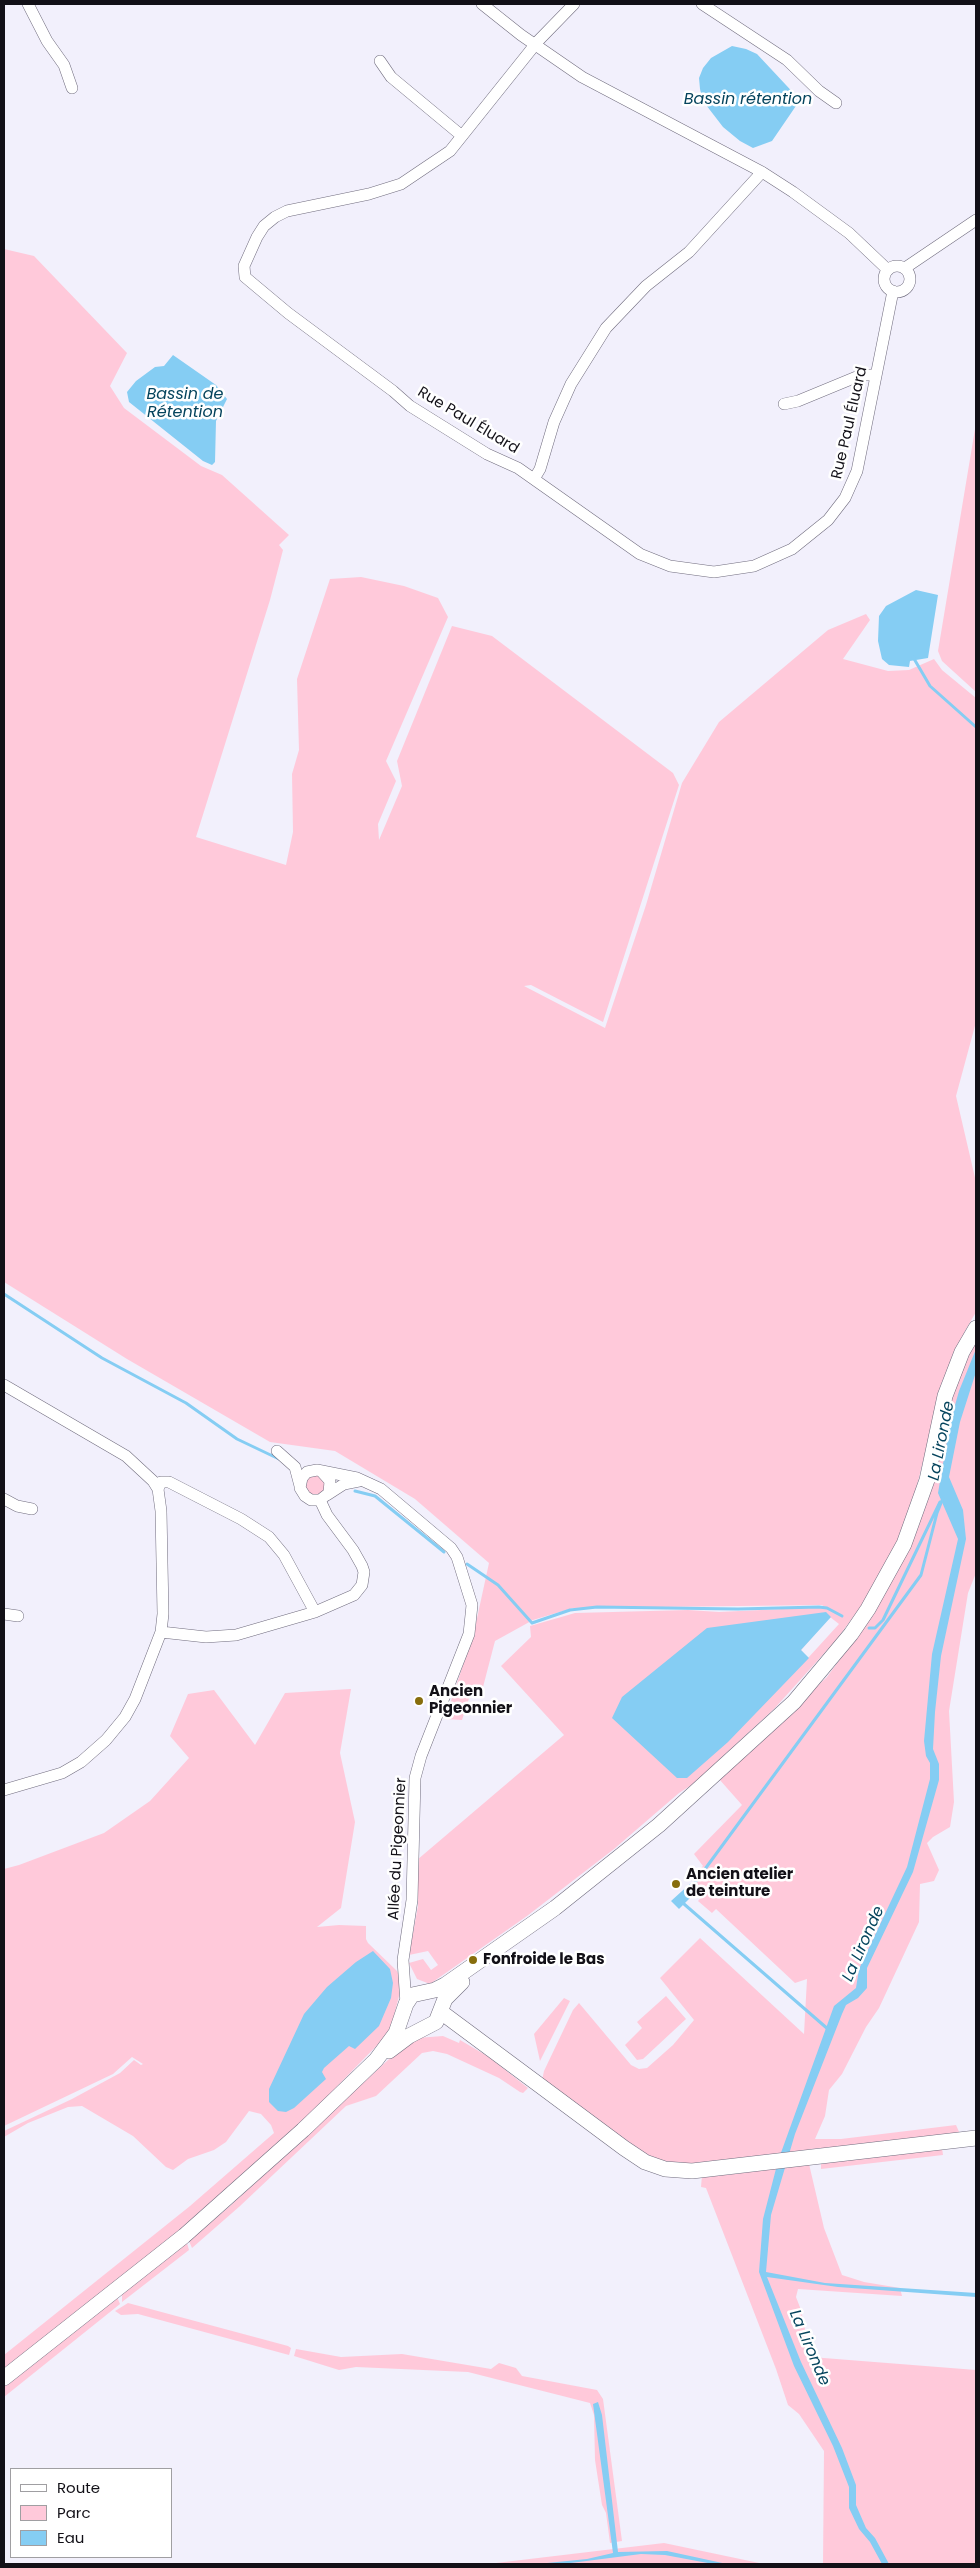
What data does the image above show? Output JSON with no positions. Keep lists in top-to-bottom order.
{
  "streets": {
    "street": ["Rue Paul Éluard", "Allée du Pigeonnier"]
  },
  "water": ["Bassin rétention", "Bassin de Rétention", "La Lironde"],
  "places": ["Ancien Pigeonnier", "Ancien atelier de teinture", "Fonfroide le Bas"],
  "legend": ["Route", "Parc", "Eau"]
}
